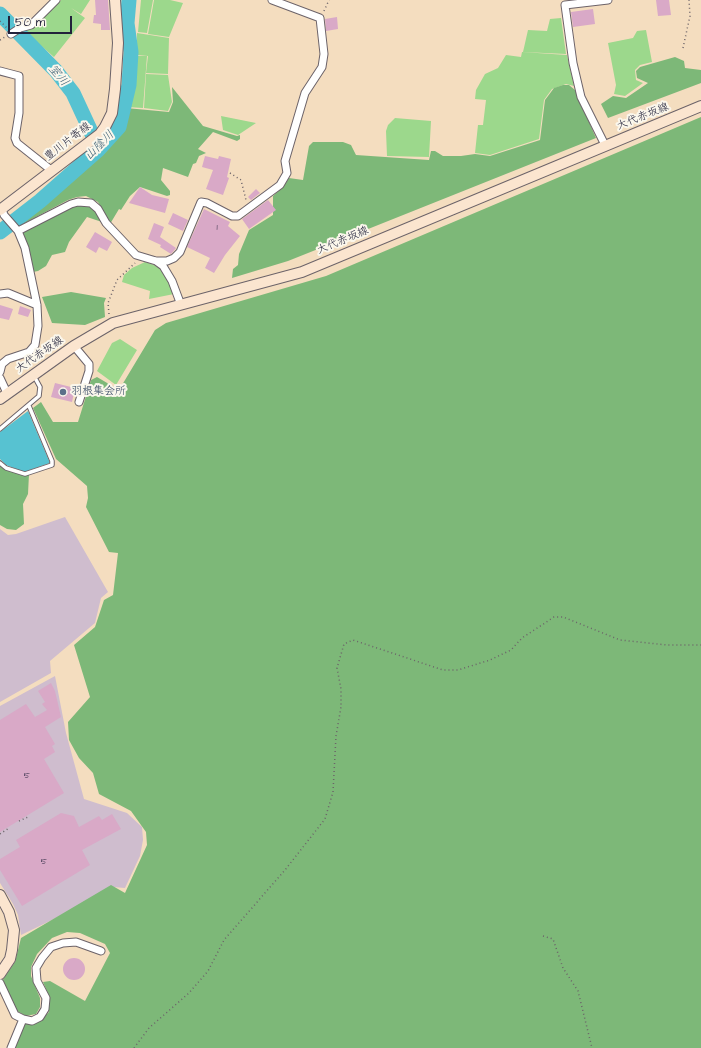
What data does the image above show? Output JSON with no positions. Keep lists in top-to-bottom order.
{
  "streets": {
    "main road": ["大代赤坂線", "豊川片寄線"]
  },
  "water": ["室川", "山陰川"],
  "places": ["羽根集会所"],
  "house_numbers": ["1", "5", "5"],
  "scale_bar": "50 m"
}
